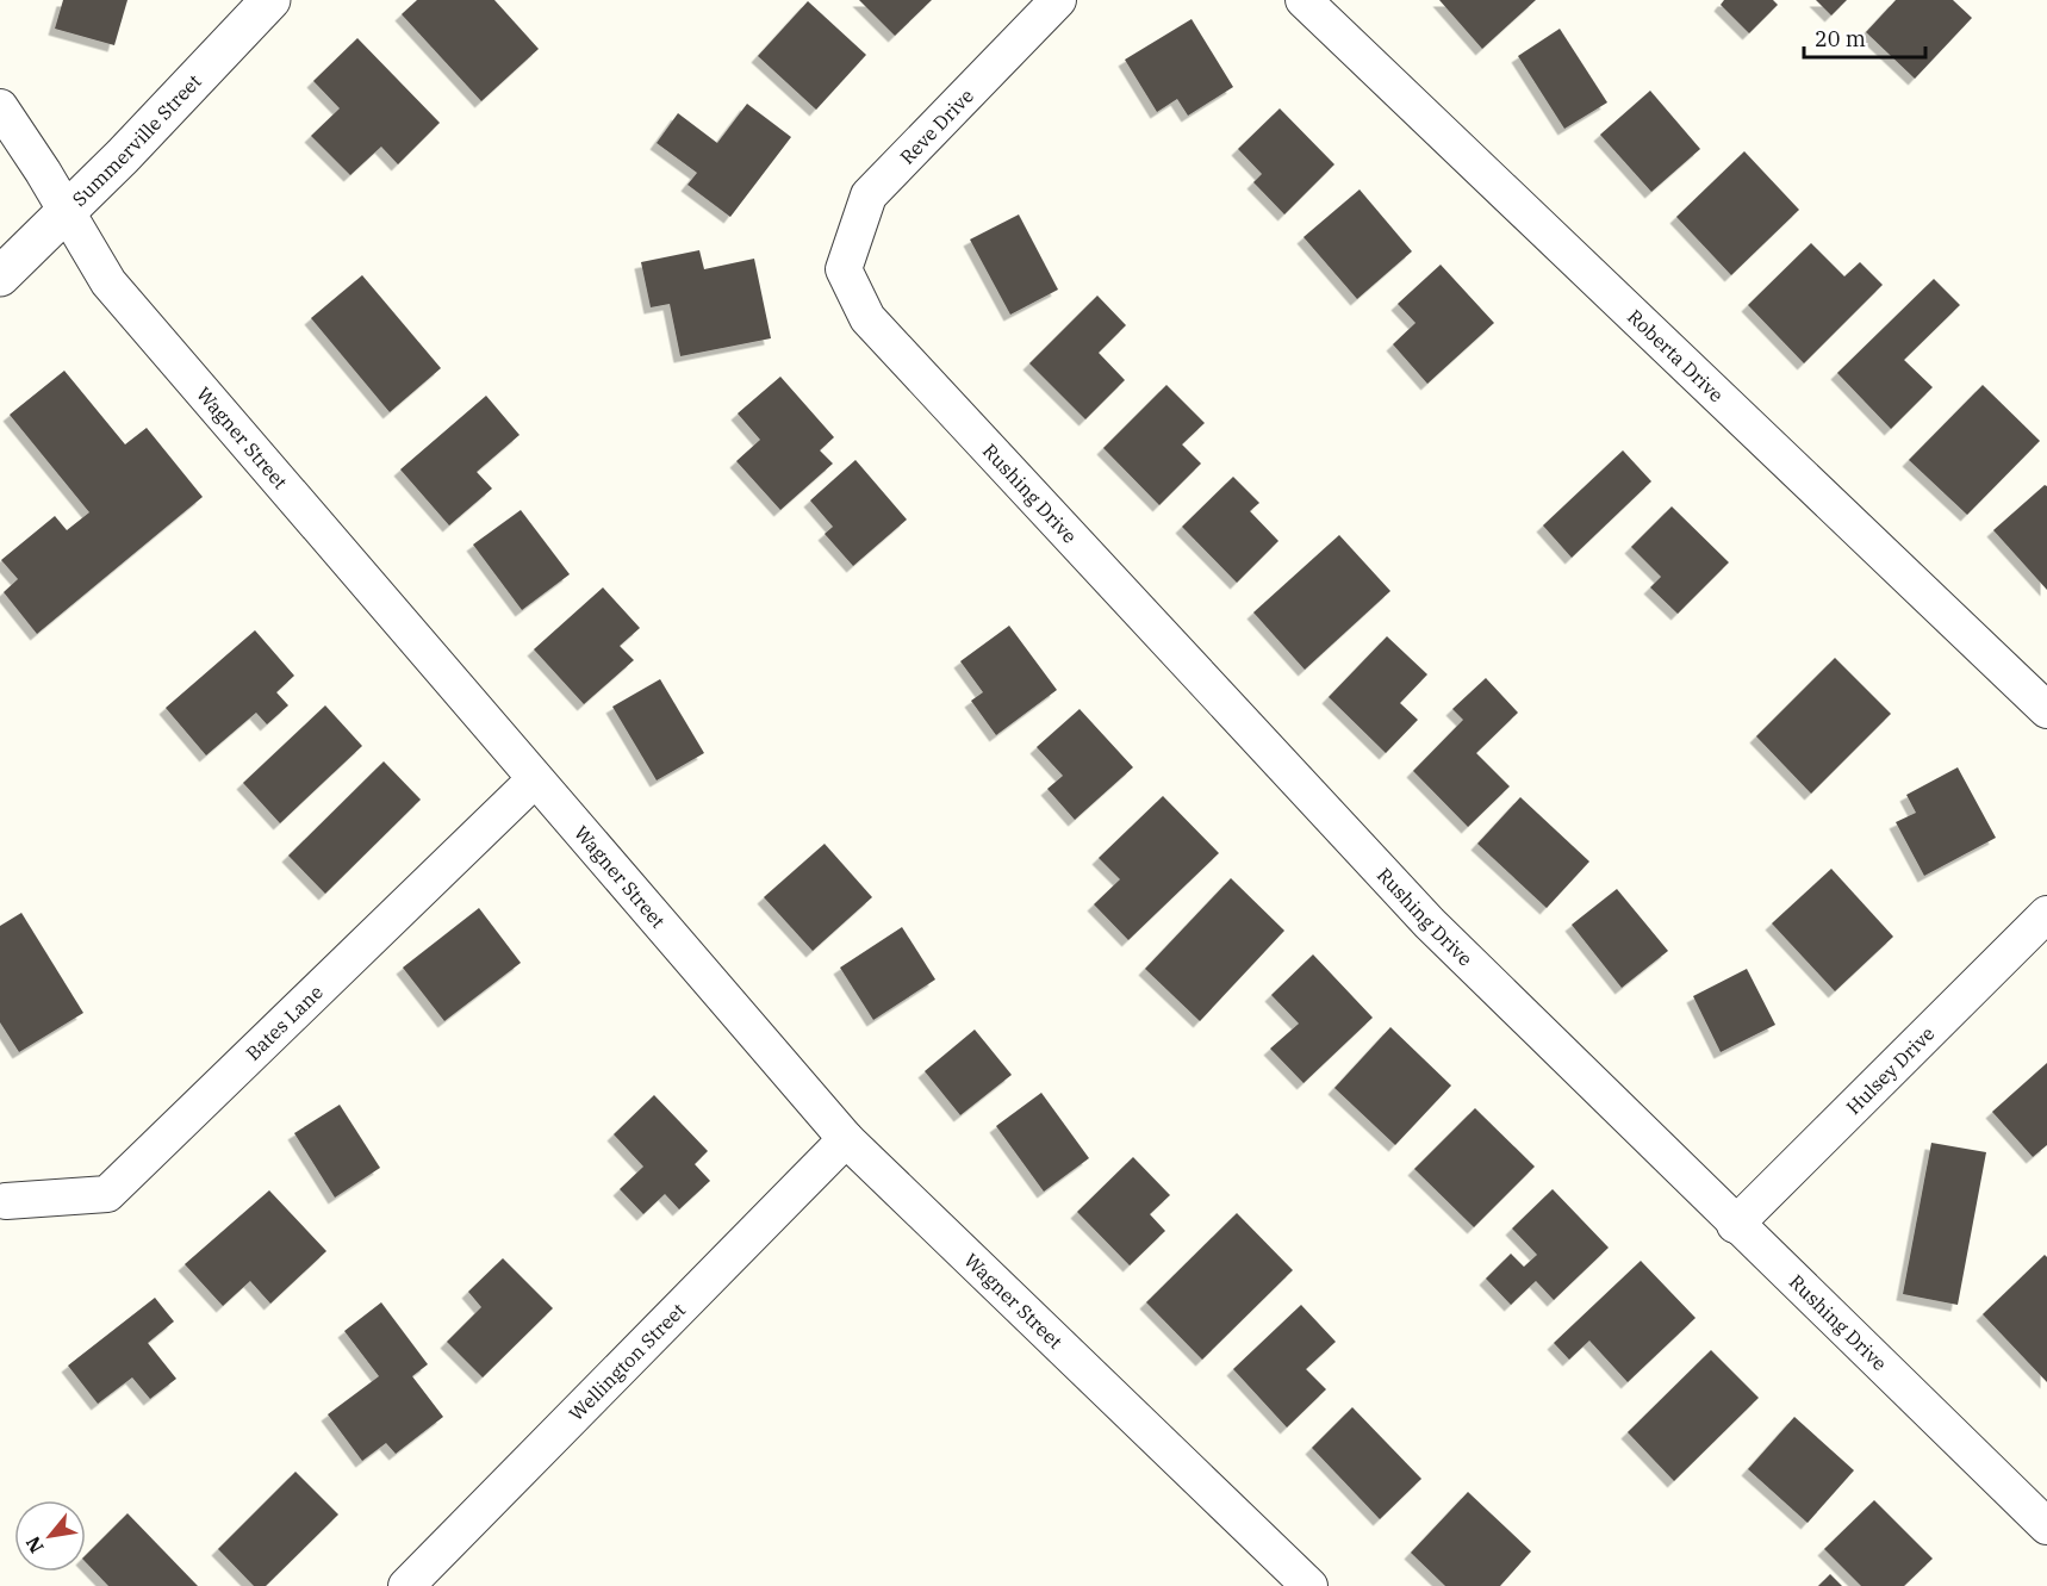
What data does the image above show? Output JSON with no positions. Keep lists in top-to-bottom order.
{
  "streets": {
    "street": [
      "Reve Drive",
      "Summerville Street",
      "Roberta Drive",
      "Wagner Street",
      "Rushing Drive",
      "Bates Lane",
      "Hulsey Drive",
      "Wellington Street"
    ]
  },
  "crossings": [
    ["Reve Drive", "Rushing Drive"],
    ["Summerville Street", "Wagner Street"],
    ["Wagner Street", "Bates Lane"],
    ["Wagner Street", "Wellington Street"],
    ["Rushing Drive", "Hulsey Drive"]
  ],
  "scale_bar": "20 m",
  "north": "bottom left"
}
